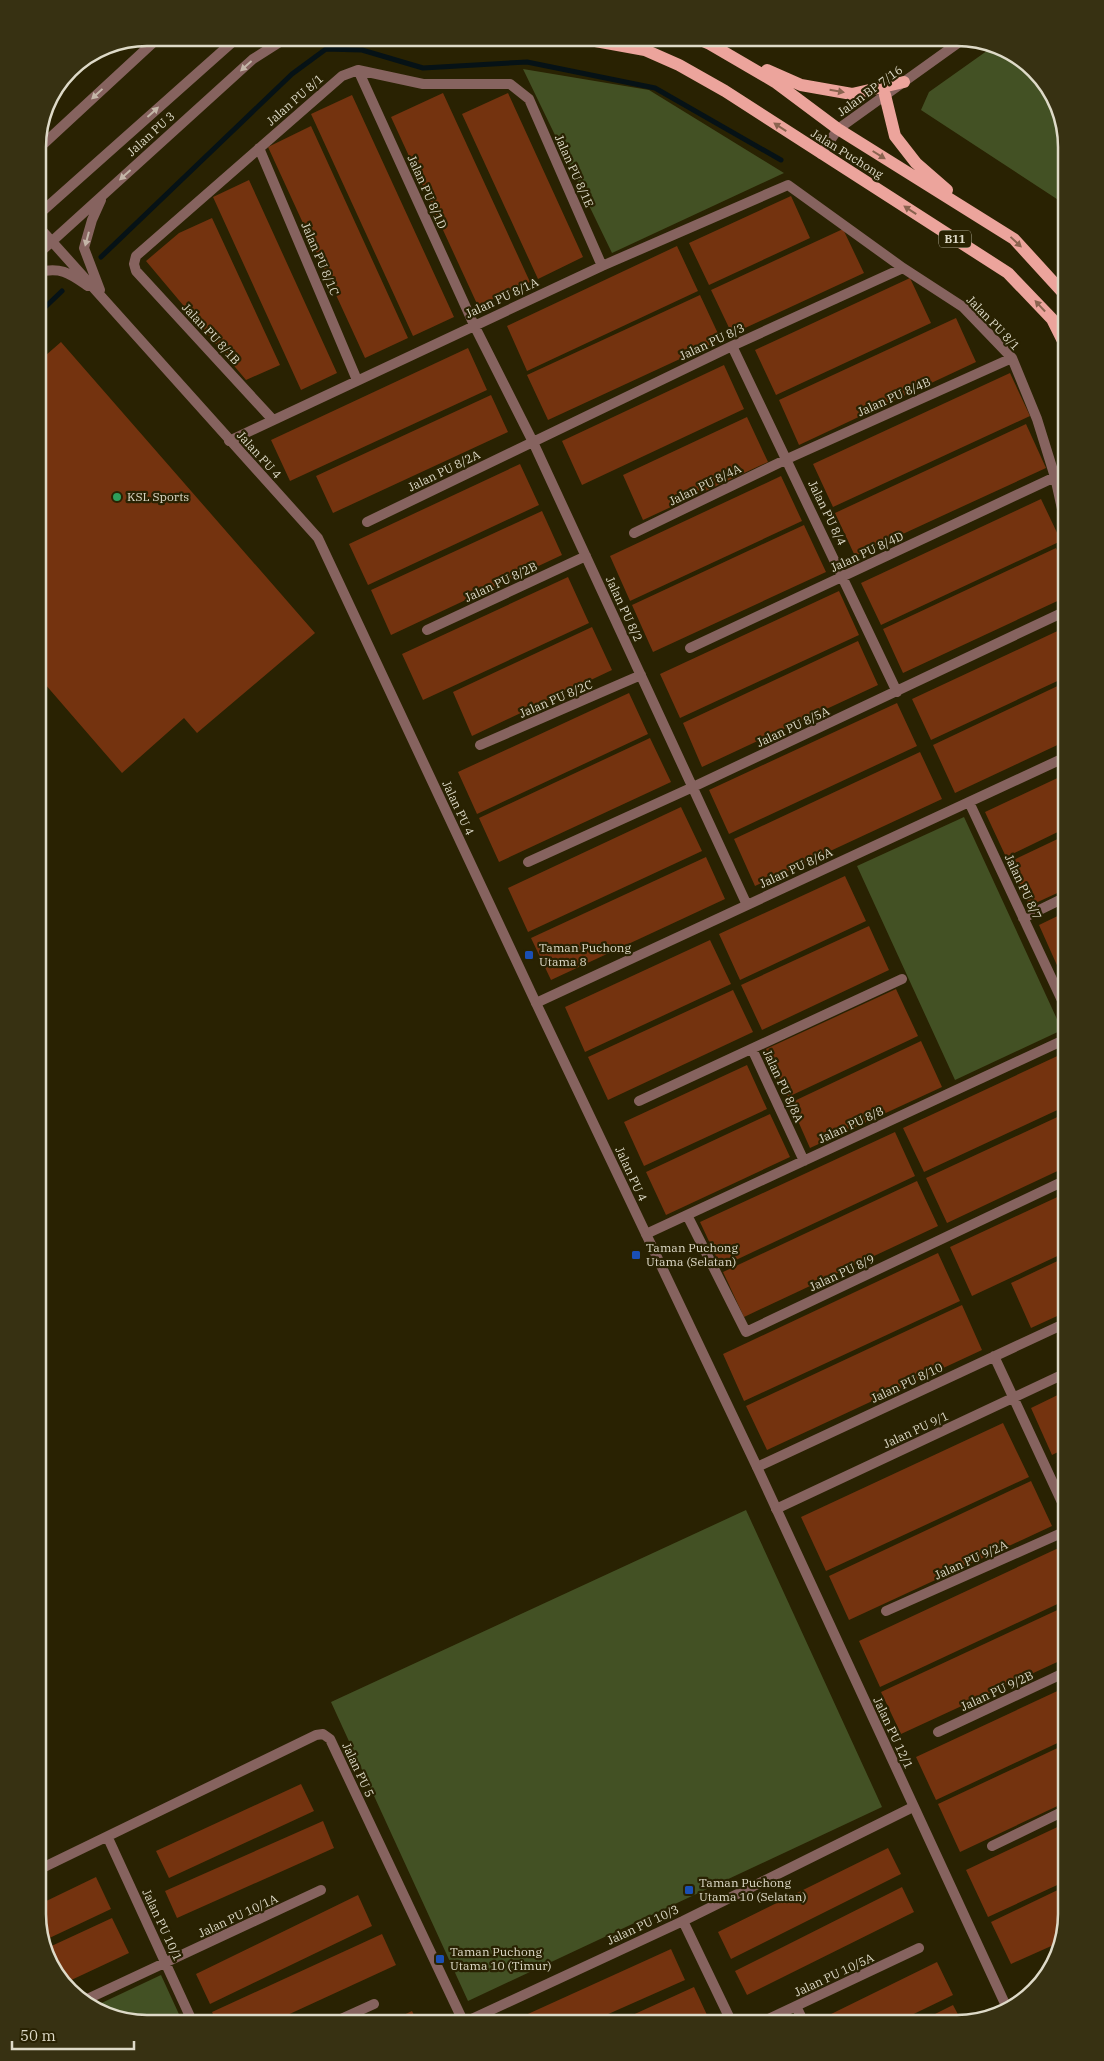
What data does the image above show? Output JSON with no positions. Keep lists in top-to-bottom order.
{
  "streets": {
    "main road": ["Jalan Puchong", "B11"],
    "street": [
      "Jalan BP 7/16",
      "Jalan PU 8/1",
      "Jalan PU 3",
      "Jalan PU 8/1E",
      "Jalan PU 8/1D",
      "Jalan PU 8/1C",
      "Jalan PU 8/1A",
      "Jalan PU 8/1B",
      "Jalan PU 8/3",
      "Jalan PU 8/4B",
      "Jalan PU 4",
      "Jalan PU 8/2A",
      "Jalan PU 8/4A",
      "Jalan PU 8/4",
      "Jalan PU 8/4D",
      "Jalan PU 8/2B",
      "Jalan PU 8/2",
      "Jalan PU 8/2C",
      "Jalan PU 8/5A",
      "Jalan PU 8/6A",
      "Jalan PU 8/7",
      "Jalan PU 8/8A",
      "Jalan PU 8/8",
      "Jalan PU 8/9",
      "Jalan PU 8/10",
      "Jalan PU 9/1",
      "Jalan PU 9/2A",
      "Jalan PU 9/2B",
      "Jalan PU 12/1",
      "Jalan PU 5",
      "Jalan PU 10/1A",
      "Jalan PU 10/1",
      "Jalan PU 10/3",
      "Jalan PU 10/5A"
    ]
  },
  "crossings": [
    ["Jalan BP 7/16", "Jalan Puchong"],
    ["Jalan PU 8/1", "Jalan PU 8/1E"],
    ["Jalan PU 8/1", "Jalan PU 8/1D"],
    ["Jalan PU 8/1", "Jalan PU 8/1C"],
    ["Jalan PU 8/1", "Jalan PU 8/1A"],
    ["Jalan PU 8/1", "Jalan PU 8/1B"],
    ["Jalan PU 8/1", "Jalan PU 8/3"],
    ["Jalan PU 8/1", "Jalan PU 8/4B"],
    ["Jalan PU 8/1", "Jalan PU 8/4D"],
    ["Jalan PU 3", "Jalan PU 4"],
    ["Jalan PU 8/1E", "Jalan PU 8/1D"],
    ["Jalan PU 8/1E", "Jalan PU 8/1A"],
    ["Jalan PU 8/1D", "Jalan PU 8/1A"],
    ["Jalan PU 8/1D", "Jalan PU 8/2"],
    ["Jalan PU 8/1C", "Jalan PU 8/1A"],
    ["Jalan PU 8/1A", "Jalan PU 8/1B"],
    ["Jalan PU 8/1A", "Jalan PU 4"],
    ["Jalan PU 8/1A", "Jalan PU 8/2"],
    ["Jalan PU 8/3", "Jalan PU 8/2A"],
    ["Jalan PU 8/3", "Jalan PU 8/4"],
    ["Jalan PU 8/3", "Jalan PU 8/2"],
    ["Jalan PU 8/4B", "Jalan PU 8/4A"],
    ["Jalan PU 8/4B", "Jalan PU 8/4"],
    ["Jalan PU 4", "Jalan PU 8/6A"],
    ["Jalan PU 4", "Jalan PU 8/8"],
    ["Jalan PU 4", "Jalan PU 8/10"],
    ["Jalan PU 4", "Jalan PU 12/1"],
    ["Jalan PU 8/2A", "Jalan PU 8/2"],
    ["Jalan PU 8/4A", "Jalan PU 8/4"],
    ["Jalan PU 8/4", "Jalan PU 8/4D"],
    ["Jalan PU 8/4", "Jalan PU 8/5A"],
    ["Jalan PU 8/2B", "Jalan PU 8/2"],
    ["Jalan PU 8/2", "Jalan PU 8/2C"],
    ["Jalan PU 8/2", "Jalan PU 8/5A"],
    ["Jalan PU 8/2", "Jalan PU 8/6A"],
    ["Jalan PU 8/6A", "Jalan PU 8/7"],
    ["Jalan PU 8/8A", "Jalan PU 8/8"],
    ["Jalan PU 8/8", "Jalan PU 8/9"],
    ["Jalan PU 8/10", "Jalan PU 12/1"],
    ["Jalan PU 9/1", "Jalan PU 12/1"],
    ["Jalan PU 12/1", "Jalan PU 10/3"],
    ["Jalan PU 5", "Jalan PU 10/1"],
    ["Jalan PU 10/1A", "Jalan PU 10/1"]
  ],
  "places": {
    "other": ["KSL Sports"],
    "transit": [
      "Taman Puchong Utama 8",
      "Taman Puchong Utama (Selatan)",
      "Taman Puchong Utama 10 (Selatan)",
      "Taman Puchong Utama 10 (Timur)"
    ]
  },
  "scale_bar": "50 m"
}
